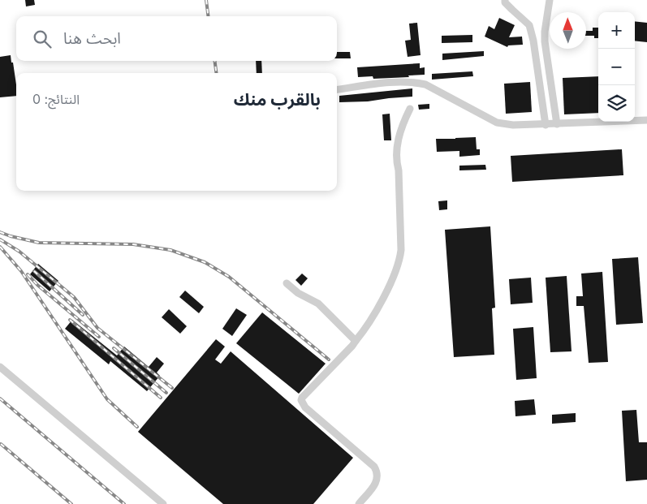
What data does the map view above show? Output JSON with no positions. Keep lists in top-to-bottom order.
{
  "north": "top",
  "page": {
    "map_buttons": ["+", "−"],
    "search": "ابحث هنا",
    "heading": ["بالقرب منك", "النتائج: 0"]
  }
}
